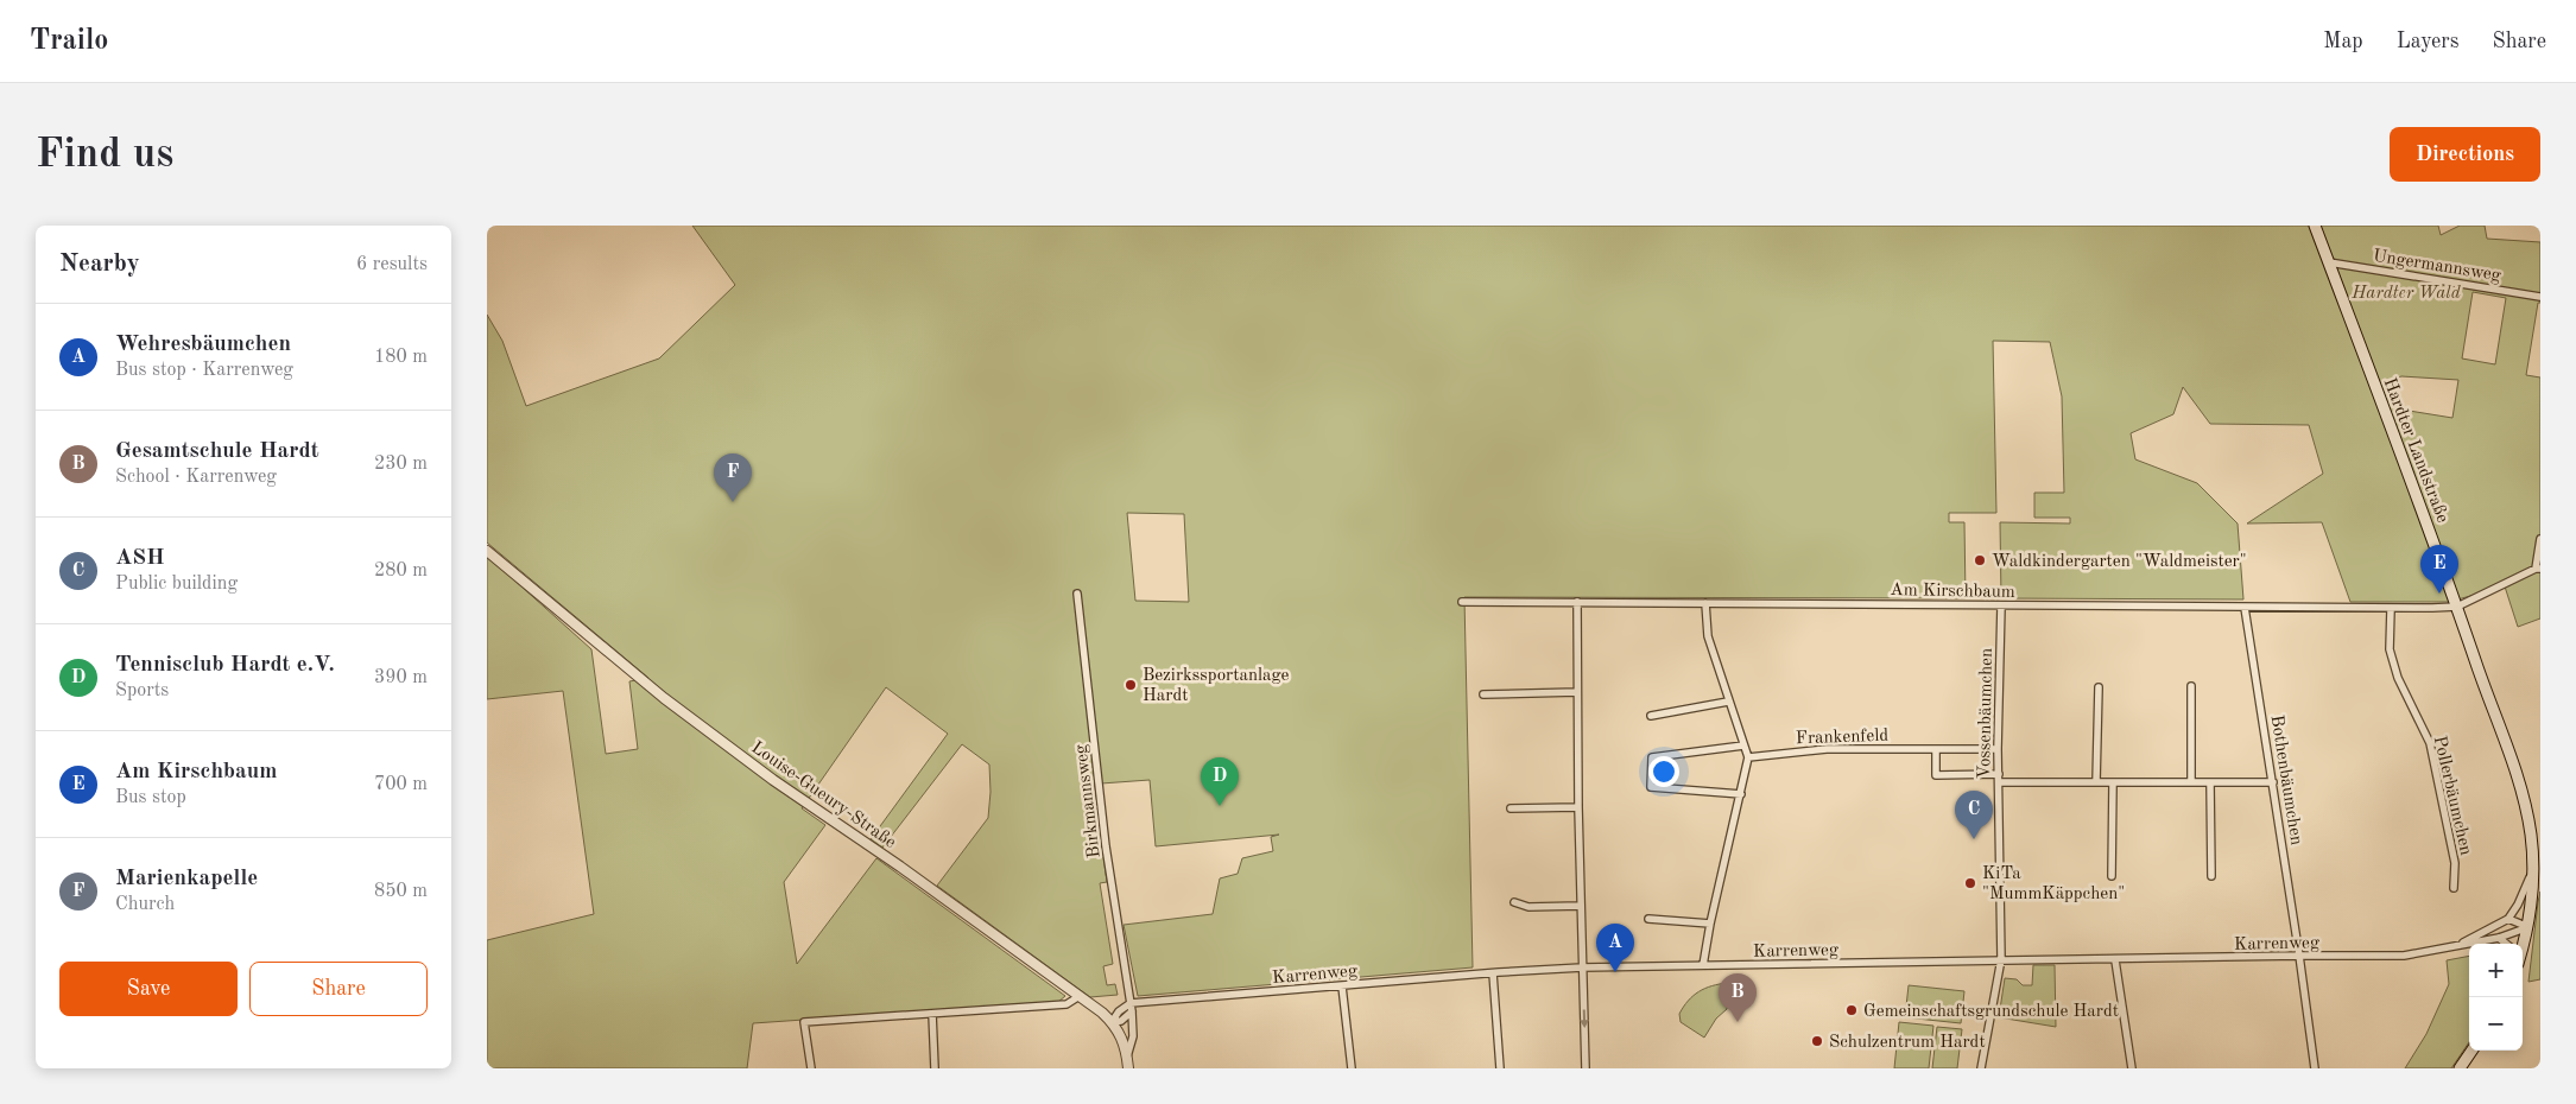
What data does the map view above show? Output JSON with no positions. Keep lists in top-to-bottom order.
{
  "streets": {
    "main road": ["Hardter Landstraße"],
    "street": [
      "Ungermannsweg",
      "Am Kirschbaum",
      "Vossenbäumchen",
      "Frankenfeld",
      "Bothenbäumchen",
      "Louise-Gueury-Straße",
      "Pollerbäumchen",
      "Birkmannsweg",
      "Karrenweg"
    ]
  },
  "crossings": [
    ["Ungermannsweg", "Hardter Landstraße"],
    ["Hardter Landstraße", "Am Kirschbaum"],
    ["Hardter Landstraße", "Karrenweg"],
    ["Am Kirschbaum", "Vossenbäumchen"],
    ["Am Kirschbaum", "Bothenbäumchen"],
    ["Am Kirschbaum", "Pollerbäumchen"],
    ["Vossenbäumchen", "Frankenfeld"],
    ["Vossenbäumchen", "Karrenweg"],
    ["Bothenbäumchen", "Karrenweg"],
    ["Birkmannsweg", "Karrenweg"]
  ],
  "parks": ["Hardter Wald"],
  "places": [
    "Waldkindergarten \"Waldmeister\"",
    "Bezirkssportanlage Hardt",
    "KiTa \"MummKäppchen\"",
    "Gemeinschaftsgrundschule Hardt",
    "Schulzentrum Hardt"
  ],
  "page": {
    "header": "Trailo",
    "nav": ["Map", "Layers", "Share"],
    "buttons": [
      "Directions",
      ["Save", "Share"]
    ],
    "title": "Find us",
    "heading": ["Nearby", "6 results"],
    "list": [
      {
        "mark": "A",
        "name": "Wehresbäumchen",
        "note": "Bus stop · Karrenweg",
        "value": "180 m"
      },
      {
        "mark": "B",
        "name": "Gesamtschule Hardt",
        "note": "School · Karrenweg",
        "value": "230 m"
      },
      {
        "mark": "C",
        "name": "ASH",
        "note": "Public building",
        "value": "280 m"
      },
      {
        "mark": "D",
        "name": "Tennisclub Hardt e.V.",
        "note": "Sports",
        "value": "390 m"
      },
      {
        "mark": "E",
        "name": "Am Kirschbaum",
        "note": "Bus stop",
        "value": "700 m"
      },
      {
        "mark": "F",
        "name": "Marienkapelle",
        "note": "Church",
        "value": "850 m"
      }
    ],
    "pins": [
      "F",
      "E",
      "D",
      "C",
      "A",
      "B"
    ],
    "map_buttons": ["+", "−"]
  }
}
